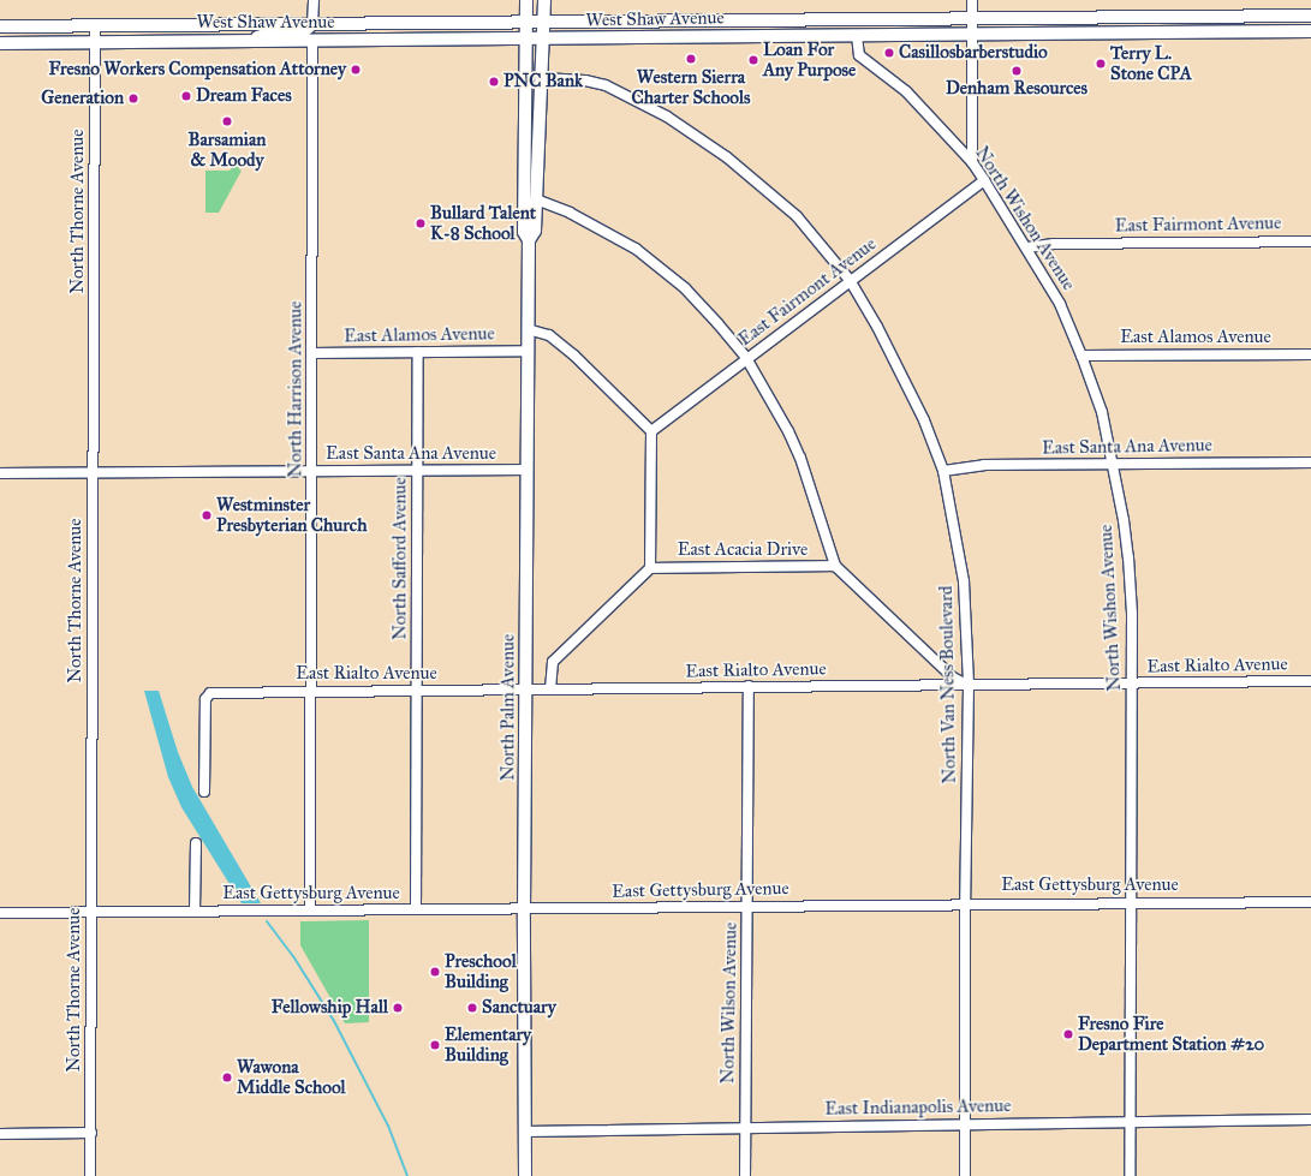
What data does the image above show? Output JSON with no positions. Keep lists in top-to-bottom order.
{
  "streets": {
    "main road": ["West Shaw Avenue", "North Palm Avenue"],
    "street": [
      "North Thorne Avenue",
      "North Wishon Avenue",
      "East Fairmont Avenue",
      "East Alamos Avenue",
      "North Harrison Avenue",
      "East Santa Ana Avenue",
      "East Acacia Drive",
      "North Safford Avenue",
      "East Rialto Avenue",
      "North Van Ness Boulevard",
      "East Gettysburg Avenue",
      "North Wilson Avenue",
      "East Indianapolis Avenue"
    ]
  },
  "crossings": [
    ["West Shaw Avenue", "North Thorne Avenue"],
    ["West Shaw Avenue", "North Wishon Avenue"],
    ["West Shaw Avenue", "North Harrison Avenue"],
    ["West Shaw Avenue", "North Palm Avenue"],
    ["North Thorne Avenue", "East Santa Ana Avenue"],
    ["North Thorne Avenue", "East Gettysburg Avenue"],
    ["North Wishon Avenue", "East Fairmont Avenue"],
    ["North Wishon Avenue", "East Alamos Avenue"],
    ["North Wishon Avenue", "East Santa Ana Avenue"],
    ["North Wishon Avenue", "East Rialto Avenue"],
    ["North Wishon Avenue", "East Gettysburg Avenue"],
    ["North Wishon Avenue", "East Indianapolis Avenue"],
    ["East Fairmont Avenue", "North Van Ness Boulevard"],
    ["East Alamos Avenue", "North Harrison Avenue"],
    ["East Alamos Avenue", "North Safford Avenue"],
    ["East Alamos Avenue", "North Palm Avenue"],
    ["North Harrison Avenue", "East Santa Ana Avenue"],
    ["North Harrison Avenue", "East Rialto Avenue"],
    ["North Harrison Avenue", "East Gettysburg Avenue"],
    ["East Santa Ana Avenue", "North Safford Avenue"],
    ["East Santa Ana Avenue", "North Van Ness Boulevard"],
    ["East Santa Ana Avenue", "North Palm Avenue"],
    ["North Safford Avenue", "East Rialto Avenue"],
    ["North Safford Avenue", "East Gettysburg Avenue"],
    ["East Rialto Avenue", "North Van Ness Boulevard"],
    ["East Rialto Avenue", "North Palm Avenue"],
    ["East Rialto Avenue", "North Wilson Avenue"],
    ["North Van Ness Boulevard", "North Palm Avenue"],
    ["North Van Ness Boulevard", "East Gettysburg Avenue"],
    ["North Van Ness Boulevard", "East Indianapolis Avenue"],
    ["North Palm Avenue", "East Gettysburg Avenue"],
    ["North Palm Avenue", "East Indianapolis Avenue"],
    ["East Gettysburg Avenue", "North Wilson Avenue"],
    ["North Wilson Avenue", "East Indianapolis Avenue"]
  ],
  "places": [
    "Casillosbarberstudio",
    "Western Sierra Charter Schools",
    "Loan For Any Purpose",
    "Terry L. Stone CPA",
    "Fresno Workers Compensation Attorney",
    "Denham Resources",
    "PNC Bank",
    "Dream Faces",
    "Generation",
    "Barsamian & Moody",
    "Bullard Talent K-8 School",
    "Westminster Presbyterian Church",
    "Preschool Building",
    "Fellowship Hall",
    "Sanctuary",
    "Fresno Fire Department Station #20",
    "Elementary Building",
    "Wawona Middle School"
  ]
}
